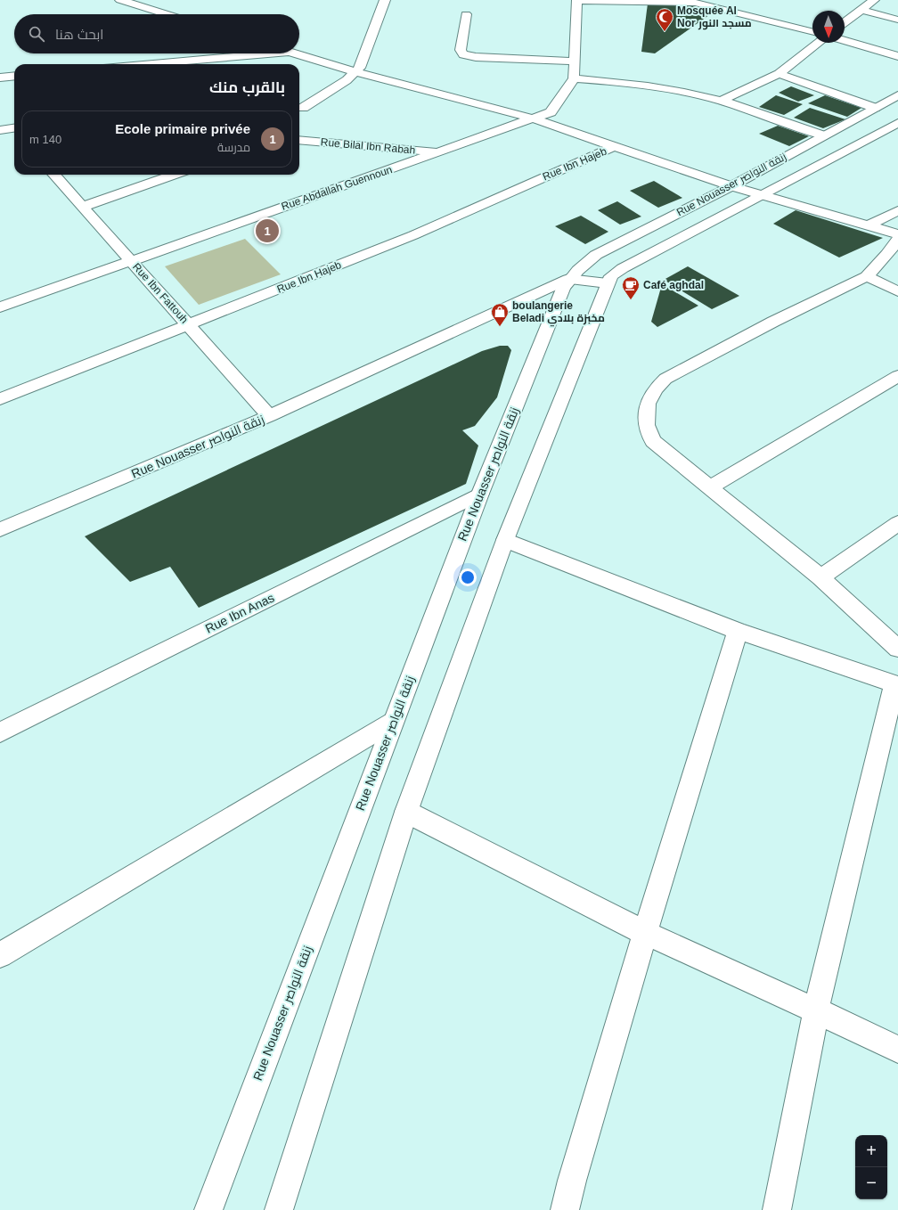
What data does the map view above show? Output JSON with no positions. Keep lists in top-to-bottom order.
{
  "streets": {
    "street": [
      "Rue Bilal Ibn Rabah",
      "Rue Ibn Hajeb",
      "Rue Nouasser زنقة النواصر",
      "Rue Abdallah Guennoun",
      "Rue Ibn Fattouh",
      "Rue Ibn Anas"
    ]
  },
  "crossings": [
    ["Rue Bilal Ibn Rabah", "Rue Abdallah Guennoun"],
    ["Rue Ibn Hajeb", "Rue Ibn Fattouh"],
    ["Rue Nouasser زنقة النواصر", "Rue Ibn Fattouh"],
    ["Rue Nouasser زنقة النواصر", "Rue Ibn Anas"],
    ["Rue Abdallah Guennoun", "Rue Ibn Fattouh"]
  ],
  "places": {
    "mosque": ["Mosquée Al Nor مسجد النور"],
    "cafe": ["Café aghdal"],
    "shop": ["boulangerie Beladi مخبزة بلادي"]
  },
  "north": "bottom",
  "page": {
    "search": "ابحث هنا",
    "heading": "بالقرب منك",
    "list": [
      {
        "mark": "1",
        "name": "Ecole primaire privée",
        "note": "مدرسة",
        "value": "140 m"
      }
    ],
    "pins": "1",
    "map_buttons": ["+", "−"]
  }
}
